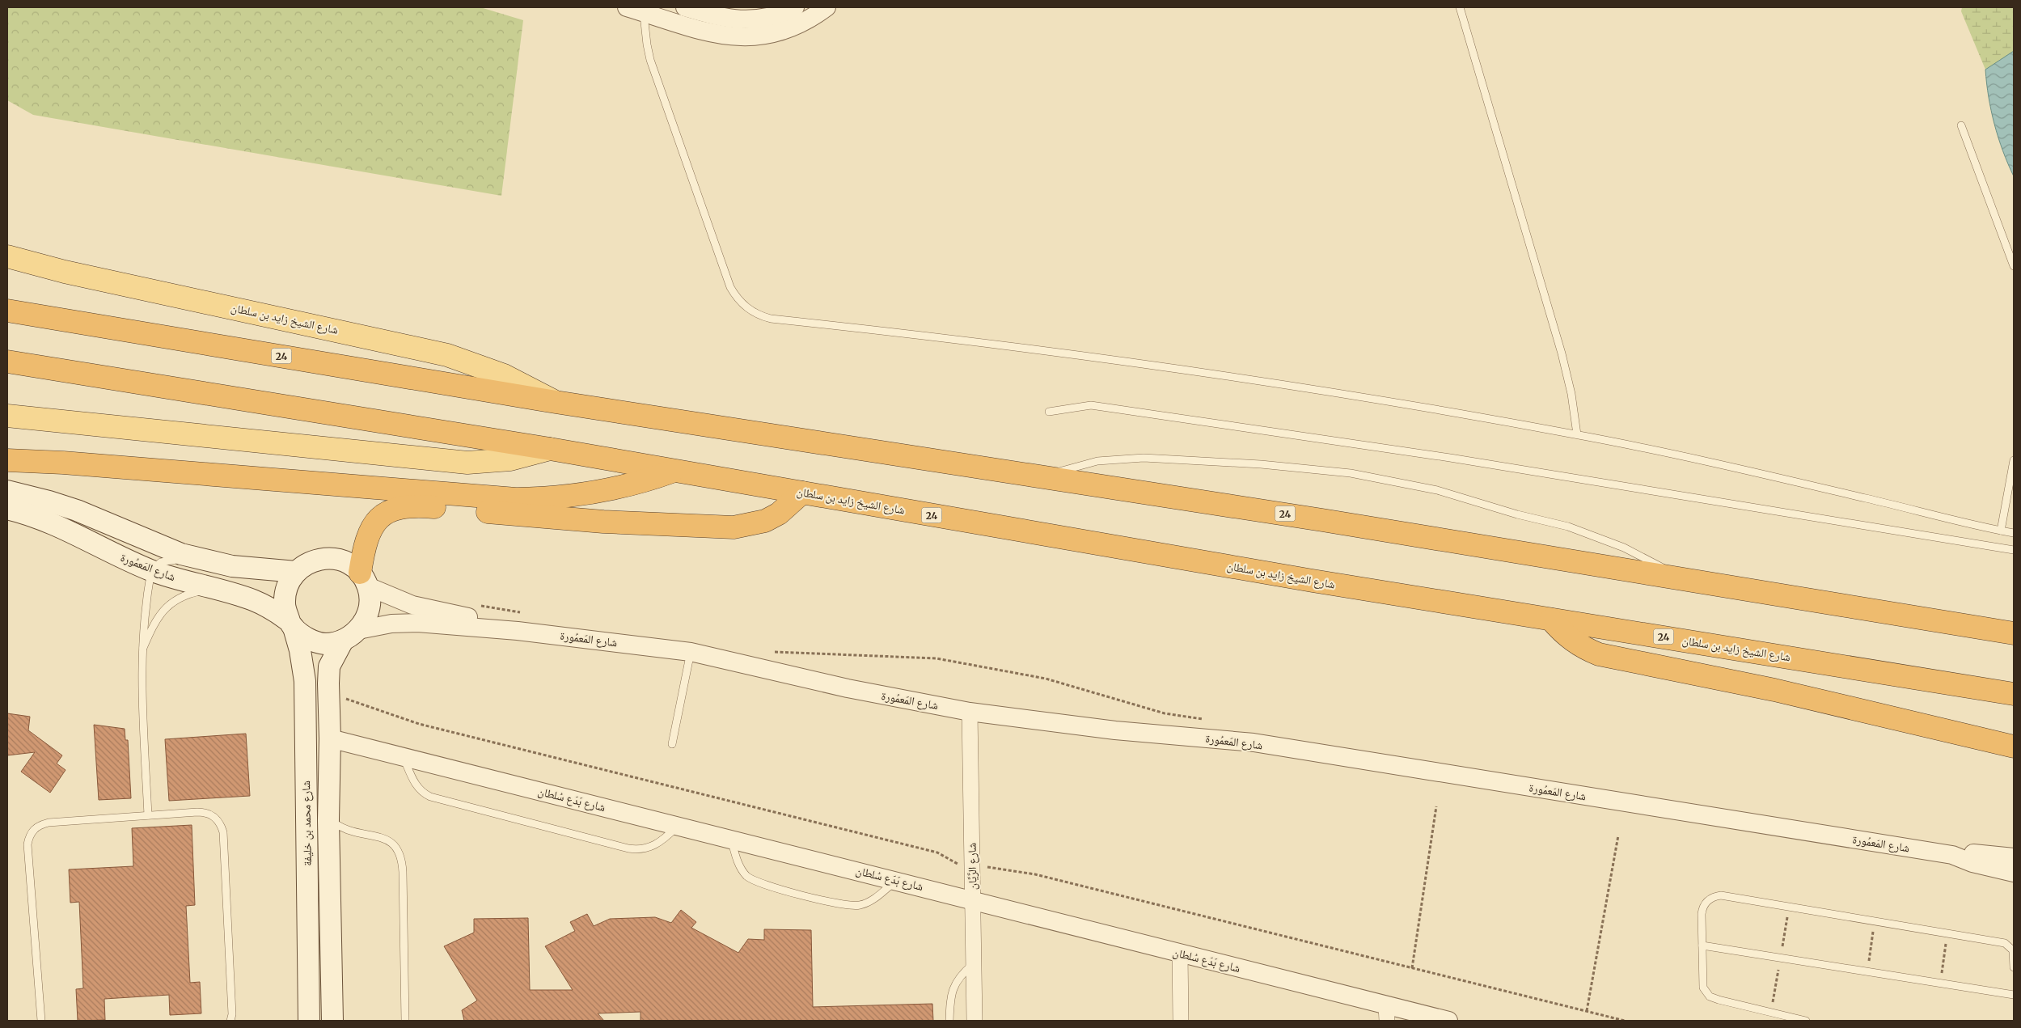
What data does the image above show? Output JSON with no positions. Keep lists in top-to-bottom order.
{
  "streets": {
    "highway": ["شارع الشيخ زايد بن سلطان", "24"],
    "main road": ["شارع المَعمُورة", "شارع محمد بن خليفة"],
    "street": ["شارع بَدَع سُلطان", "شارع الرَّيَّان"]
  },
  "crossings": [
    ["شارع المَعمُورة", "شارع محمد بن خليفة"],
    ["شارع المَعمُورة", "شارع الرَّيَّان"],
    ["شارع بَدَع سُلطان", "شارع محمد بن خليفة"],
    ["شارع بَدَع سُلطان", "شارع الرَّيَّان"]
  ]
}
